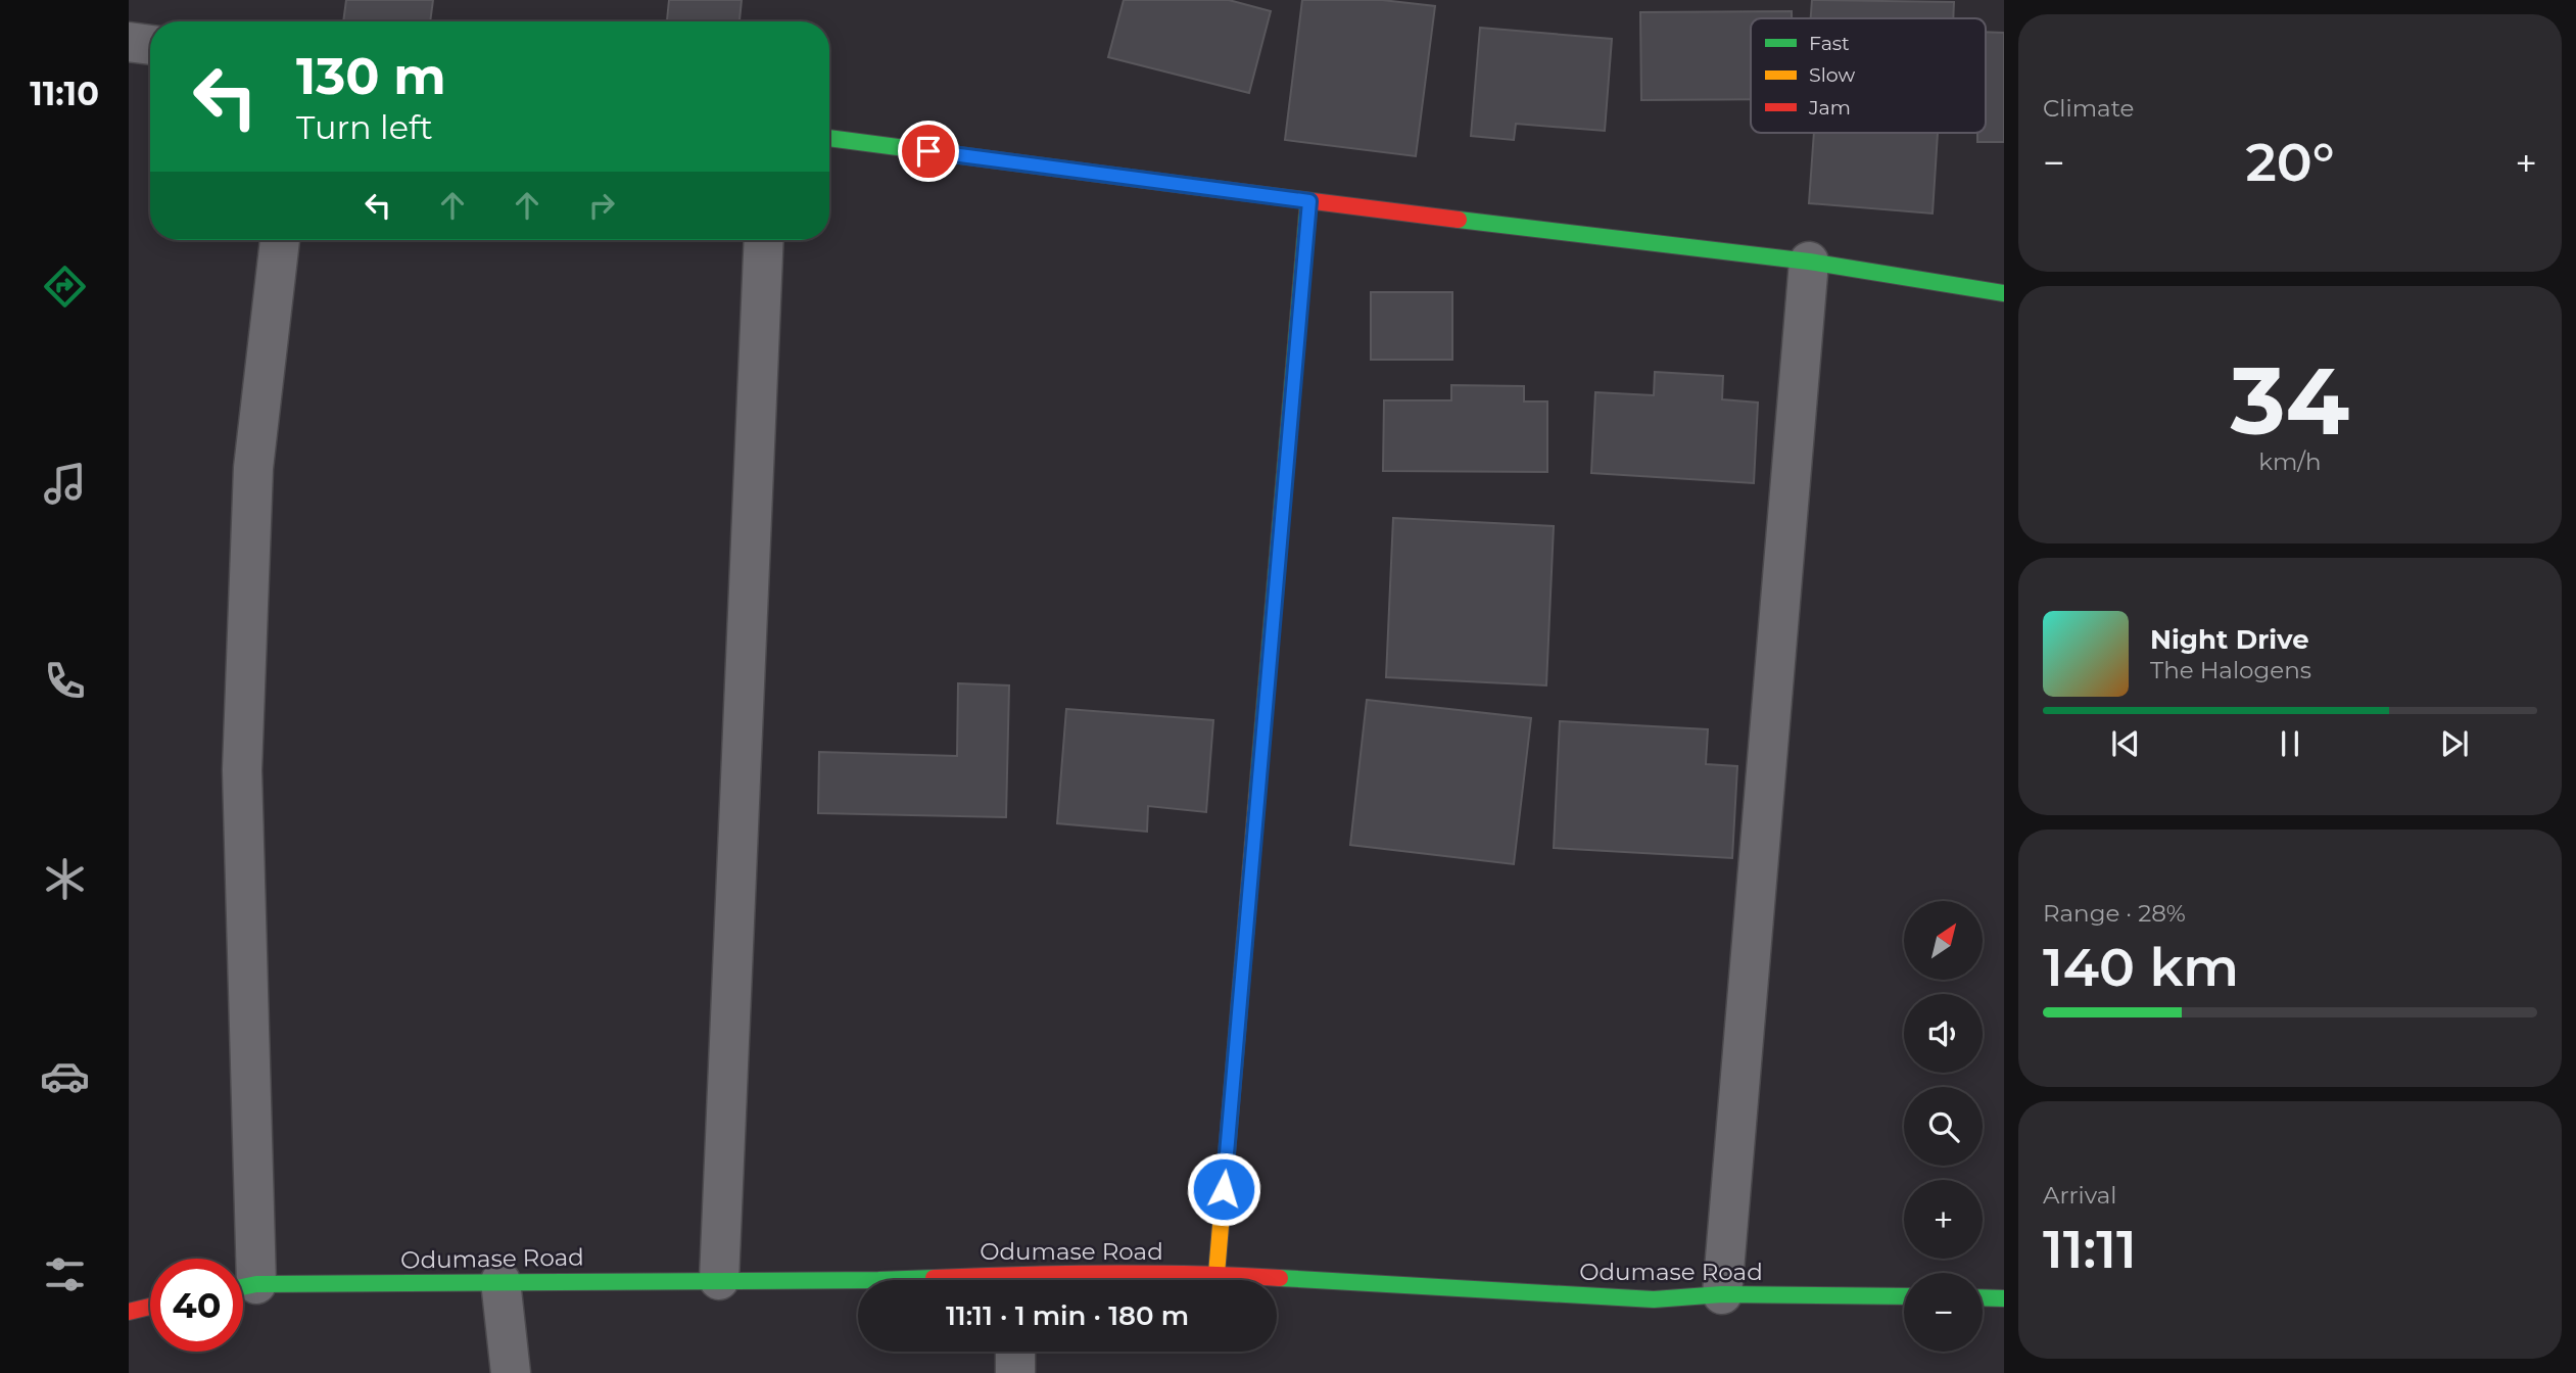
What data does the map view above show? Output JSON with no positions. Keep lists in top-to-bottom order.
{
  "streets": {
    "street": ["Odumase Road"]
  },
  "legend": ["Fast", "Slow", "Jam"],
  "north": "top right",
  "page": {
    "tabs": "11:10",
    "tile": [
      "Climate",
      ["34", "km/h"],
      ["Range · 28%", "140 km"],
      ["Arrival", "11:11"]
    ],
    "turn": ["130 m", "Turn left"],
    "heat": ["−", "20°", "+"],
    "song": ["Night Drive", "The Halogens"],
    "map_buttons": ["+", "−"],
    "limit": "40",
    "trip": "11:11 · 1 min · 180 m"
  }
}
